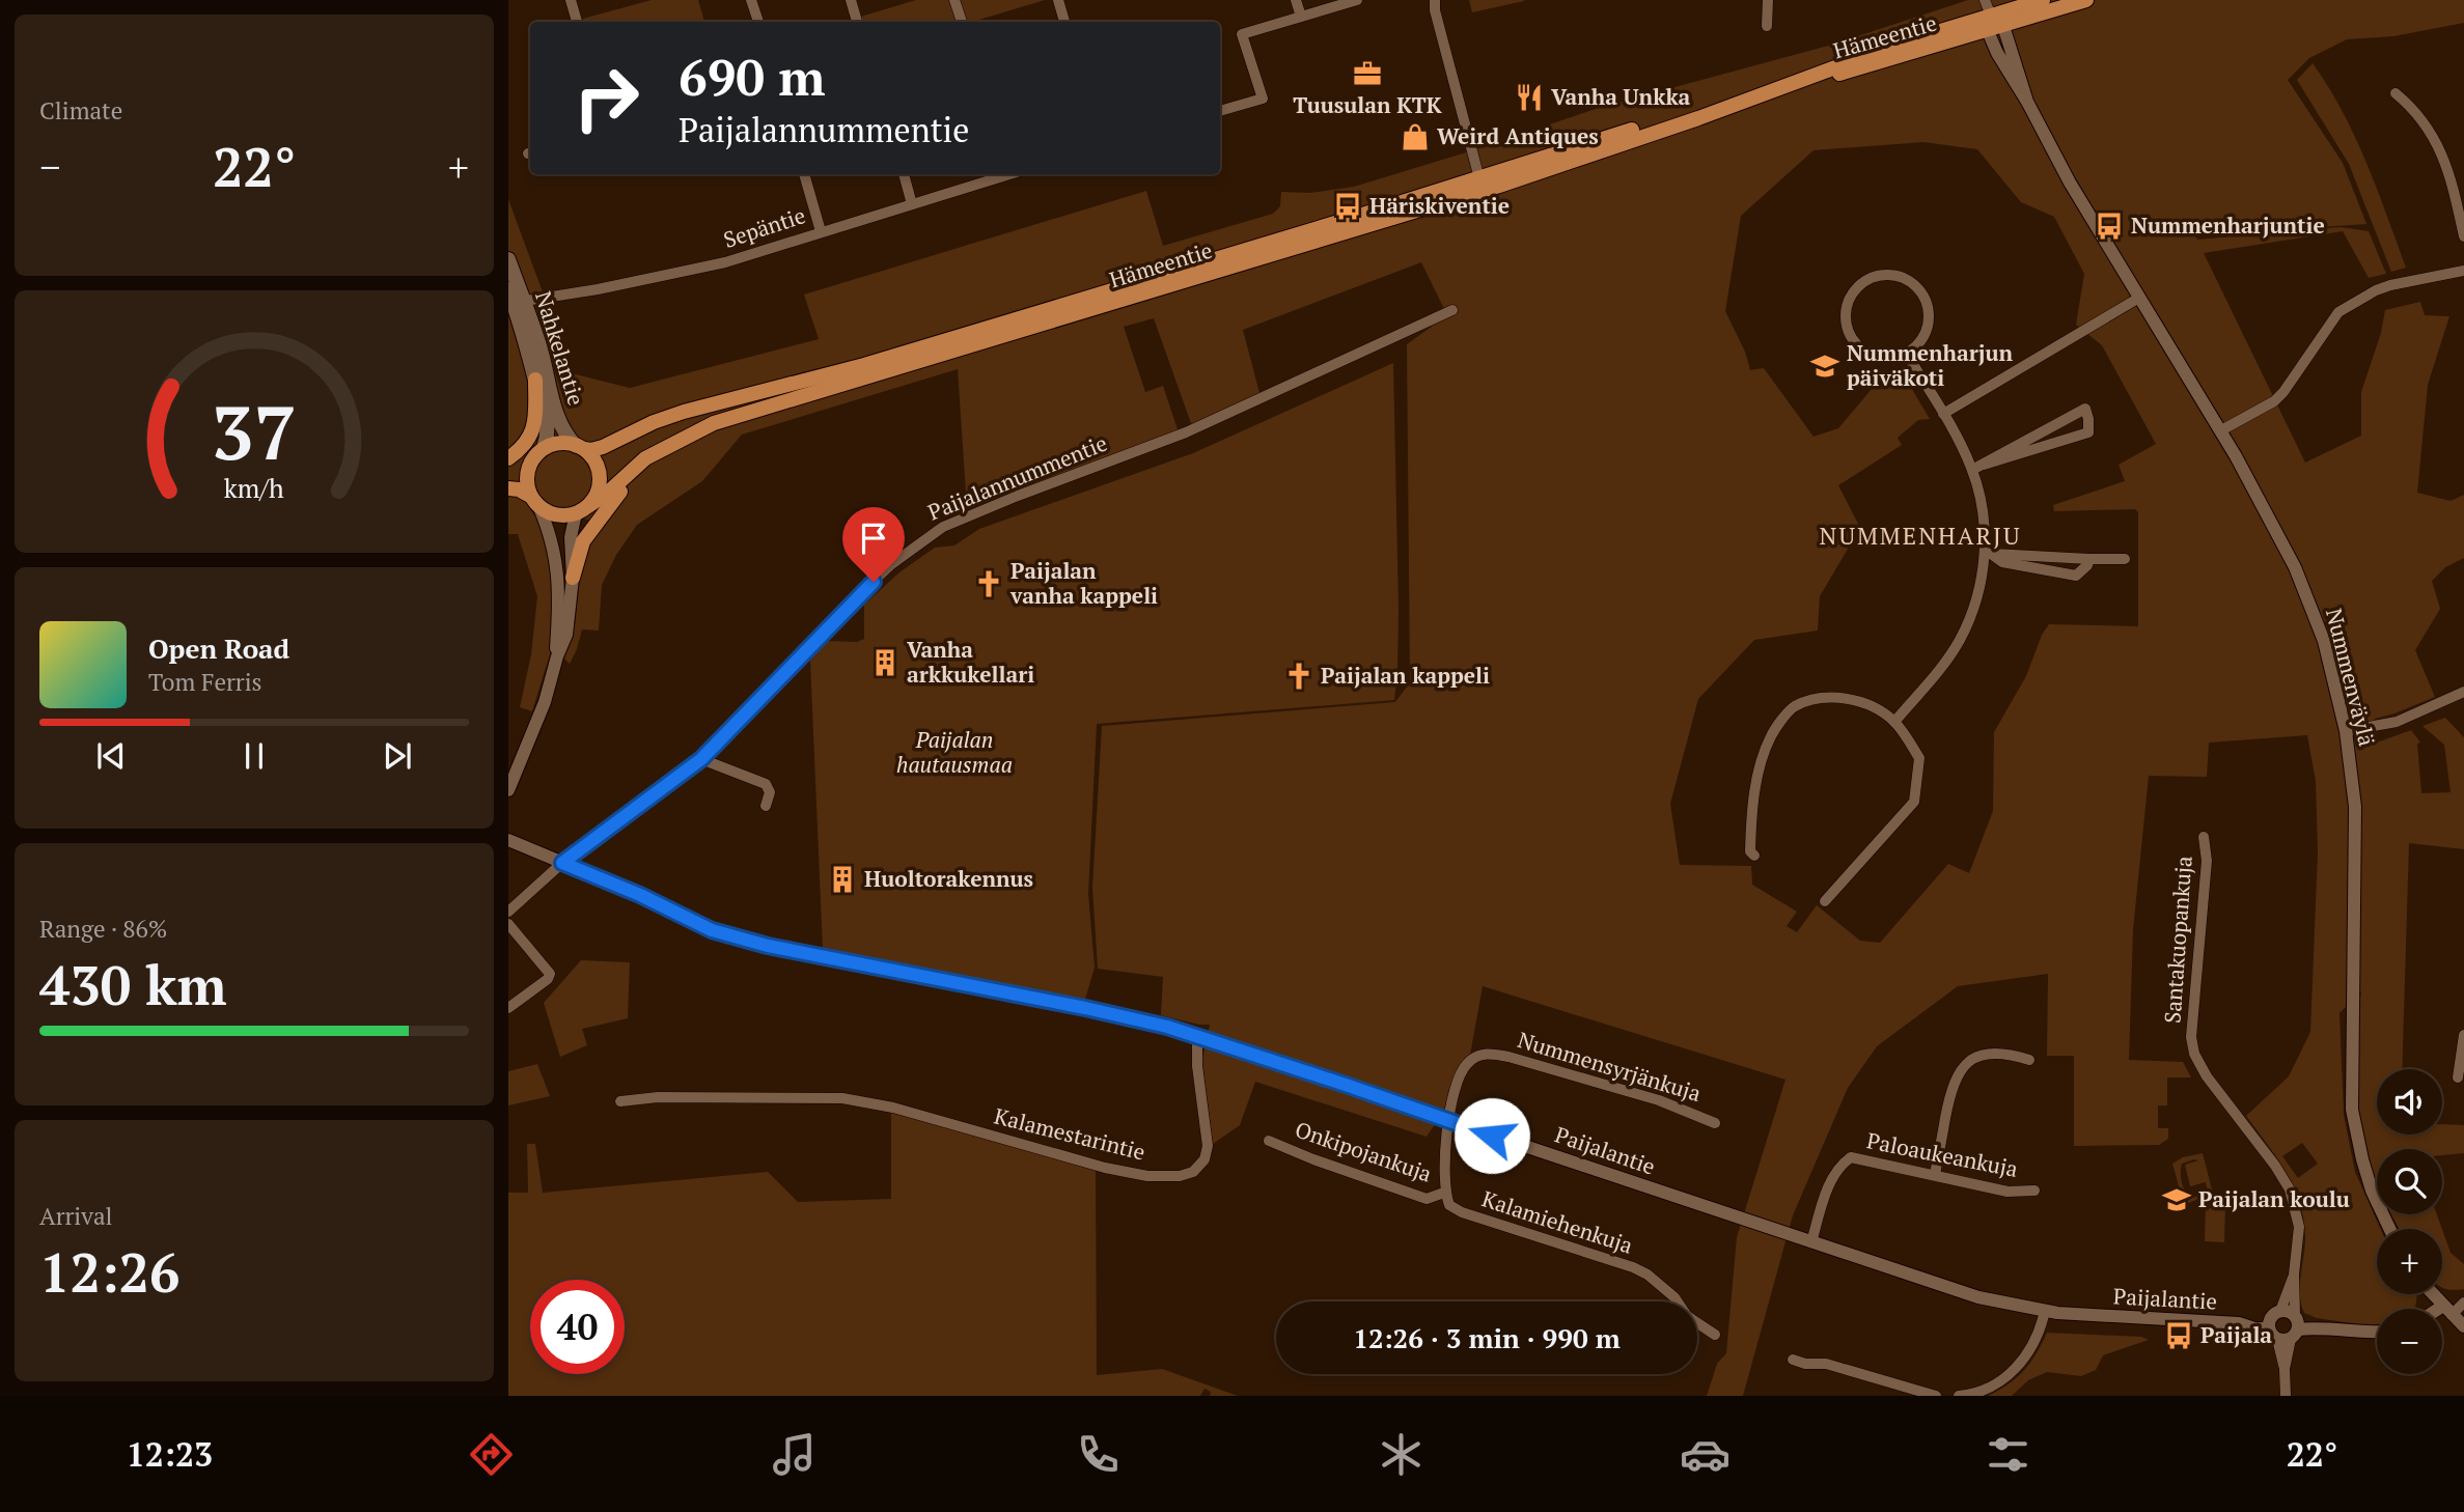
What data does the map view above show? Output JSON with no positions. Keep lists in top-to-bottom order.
{
  "streets": {
    "main road": ["Hämeentie", "Nahkelantie"],
    "street": [
      "Sepäntie",
      "Paijalannummentie",
      "Nummenväylä",
      "Santakuopankuja",
      "Nummensyrjänkuja",
      "Kalamestarintie",
      "Paijalantie",
      "Onkipojankuja",
      "Paloaukeankuja",
      "Kalamiehenkuja"
    ]
  },
  "crossings": [
    ["Hämeentie", "Nahkelantie"],
    ["Hämeentie", "Nummenväylä"],
    ["Sepäntie", "Nahkelantie"],
    ["Paijalannummentie", "Paijalantie"],
    ["Santakuopankuja", "Paijalantie"],
    ["Nummensyrjänkuja", "Paijalantie"],
    ["Kalamestarintie", "Paijalantie"],
    ["Paijalantie", "Paloaukeankuja"],
    ["Onkipojankuja", "Kalamiehenkuja"]
  ],
  "districts": ["NUMMENHARJU"],
  "parks": ["Paijalan hautausmaa"],
  "places": {
    "office": ["Tuusulan KTK"],
    "restaurant": ["Vanha Unkka"],
    "shop": ["Weird Antiques"],
    "bus stop": ["Häriskiventie", "Nummenharjuntie", "Paijala"],
    "school or university": ["Nummenharjun päiväkoti", "Paijalan koulu"],
    "church": ["Paijalan vanha kappeli", "Paijalan kappeli"],
    "building": ["Vanha arkkukellari", "Huoltorakennus"]
  },
  "page": {
    "tile": [
      "Climate",
      ["Range · 86%", "430 km"],
      ["Arrival", "12:26"]
    ],
    "turn": ["690 m", "Paijalannummentie"],
    "heat": ["−", "22°", "+"],
    "song": ["Open Road", "Tom Ferris"],
    "map_buttons": ["+", "−"],
    "limit": "40",
    "trip": "12:26 · 3 min · 990 m",
    "tabs": ["12:23", "22°"],
    "gauge": ["37", "km/h"]
  }
}
